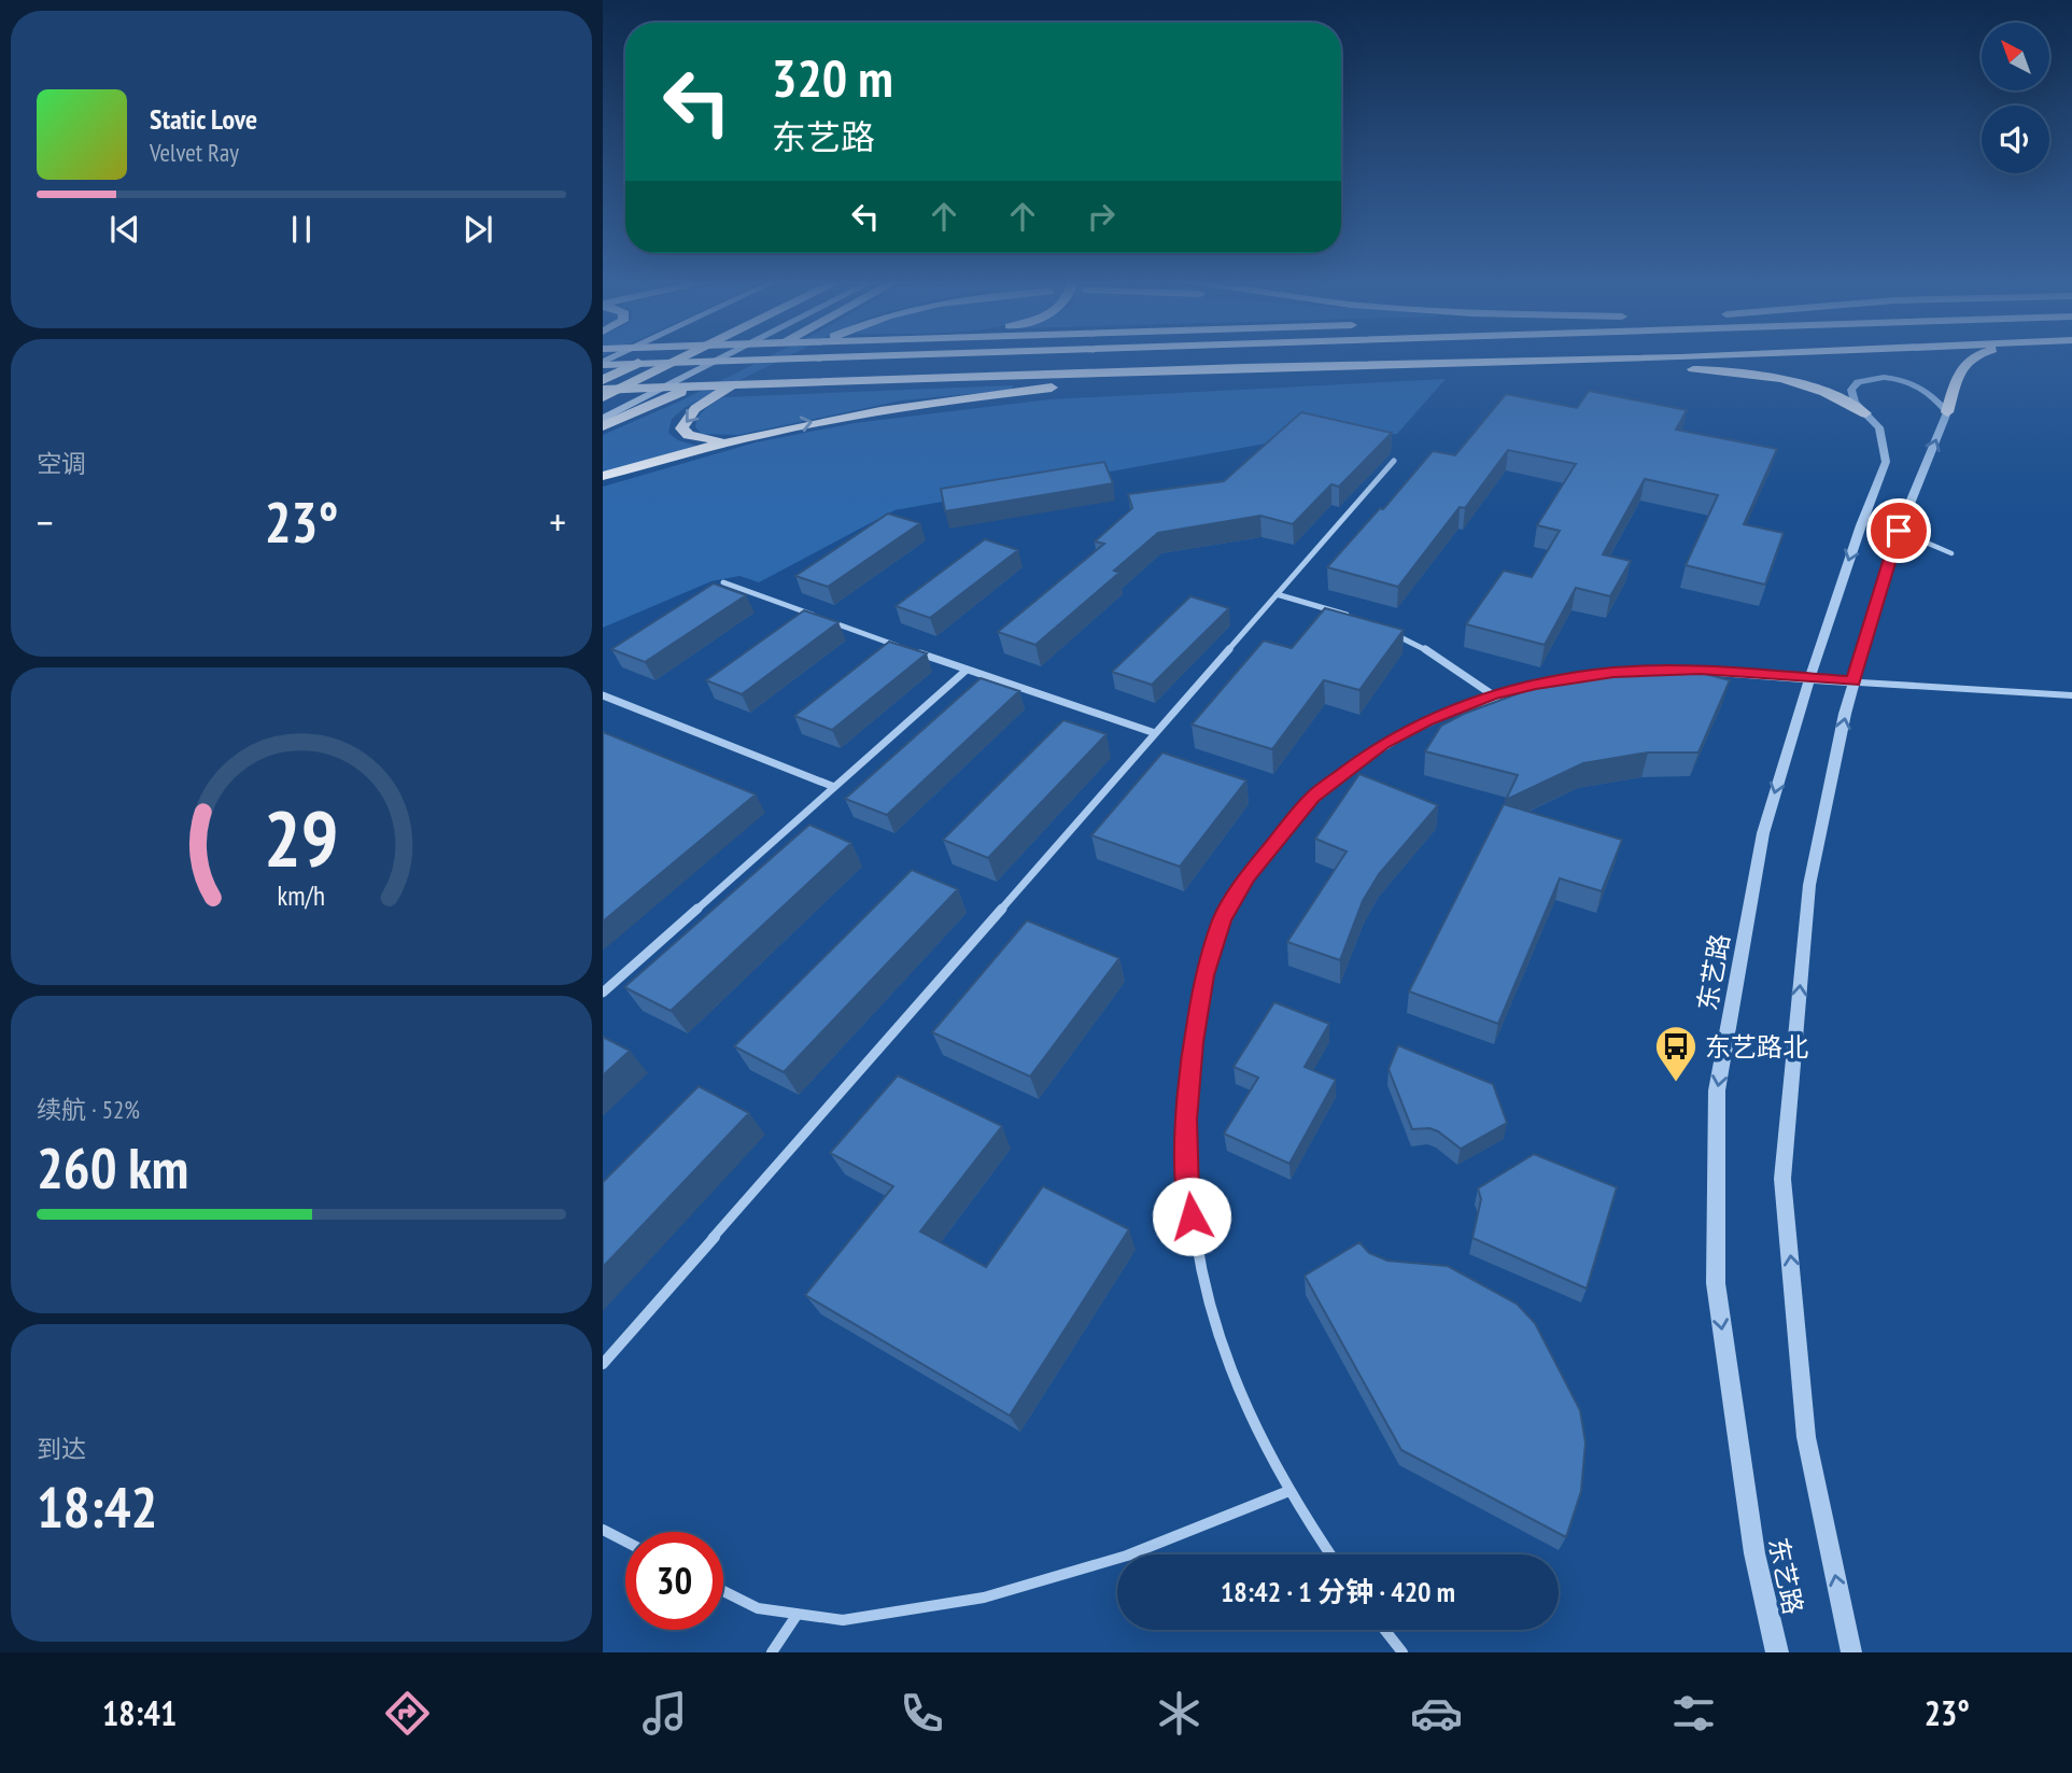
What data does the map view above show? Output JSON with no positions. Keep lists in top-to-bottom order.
{
  "streets": {
    "street": ["东艺路"]
  },
  "places": {
    "bus stop": ["东艺路北"]
  },
  "north": "top left",
  "page": {
    "turn": ["320 m", "东艺路"],
    "song": ["Static Love", "Velvet Ray"],
    "tile": [
      "空调",
      ["续航 · 52%", "260 km"],
      ["到达", "18:42"]
    ],
    "heat": ["−", "23°", "+"],
    "limit": "30",
    "trip": "18:42 · 1 分钟 · 420 m",
    "tabs": ["18:41", "23°"],
    "gauge": ["29", "km/h"]
  }
}
